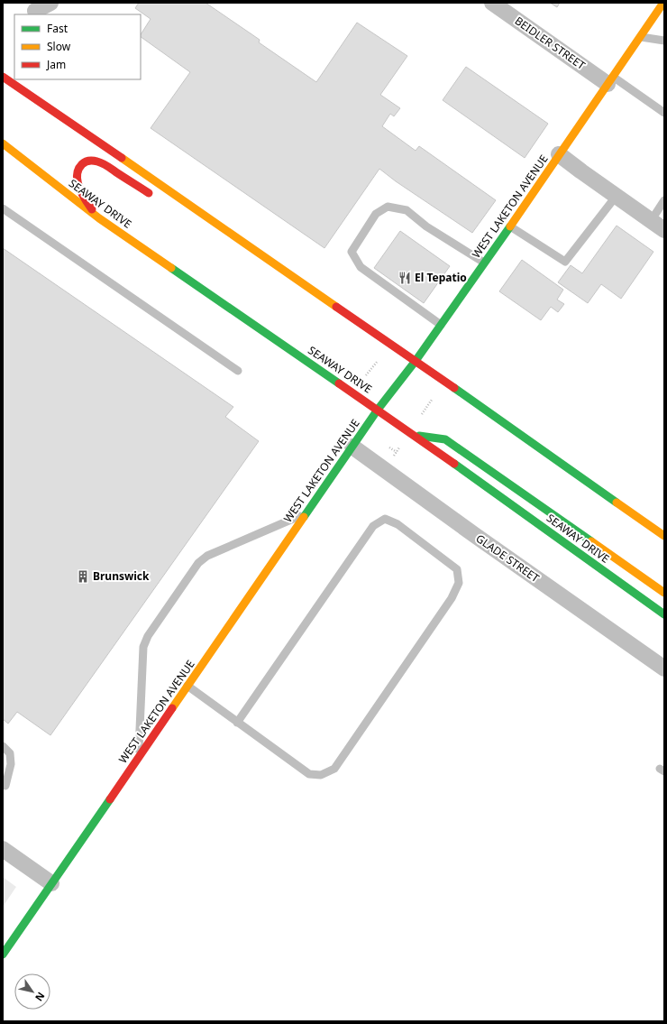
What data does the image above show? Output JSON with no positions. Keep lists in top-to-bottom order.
{
  "streets": {
    "main road": ["SEAWAY DRIVE", "WEST LAKETON AVENUE"],
    "street": ["BEIDLER STREET", "GLADE STREET"]
  },
  "crossings": [
    ["BEIDLER STREET", "WEST LAKETON AVENUE"],
    ["SEAWAY DRIVE", "WEST LAKETON AVENUE"],
    ["WEST LAKETON AVENUE", "GLADE STREET"]
  ],
  "places": {
    "restaurant": ["El Tepatio"],
    "building": ["Brunswick"]
  },
  "legend": ["Fast", "Slow", "Jam"],
  "north": "bottom right"
}
